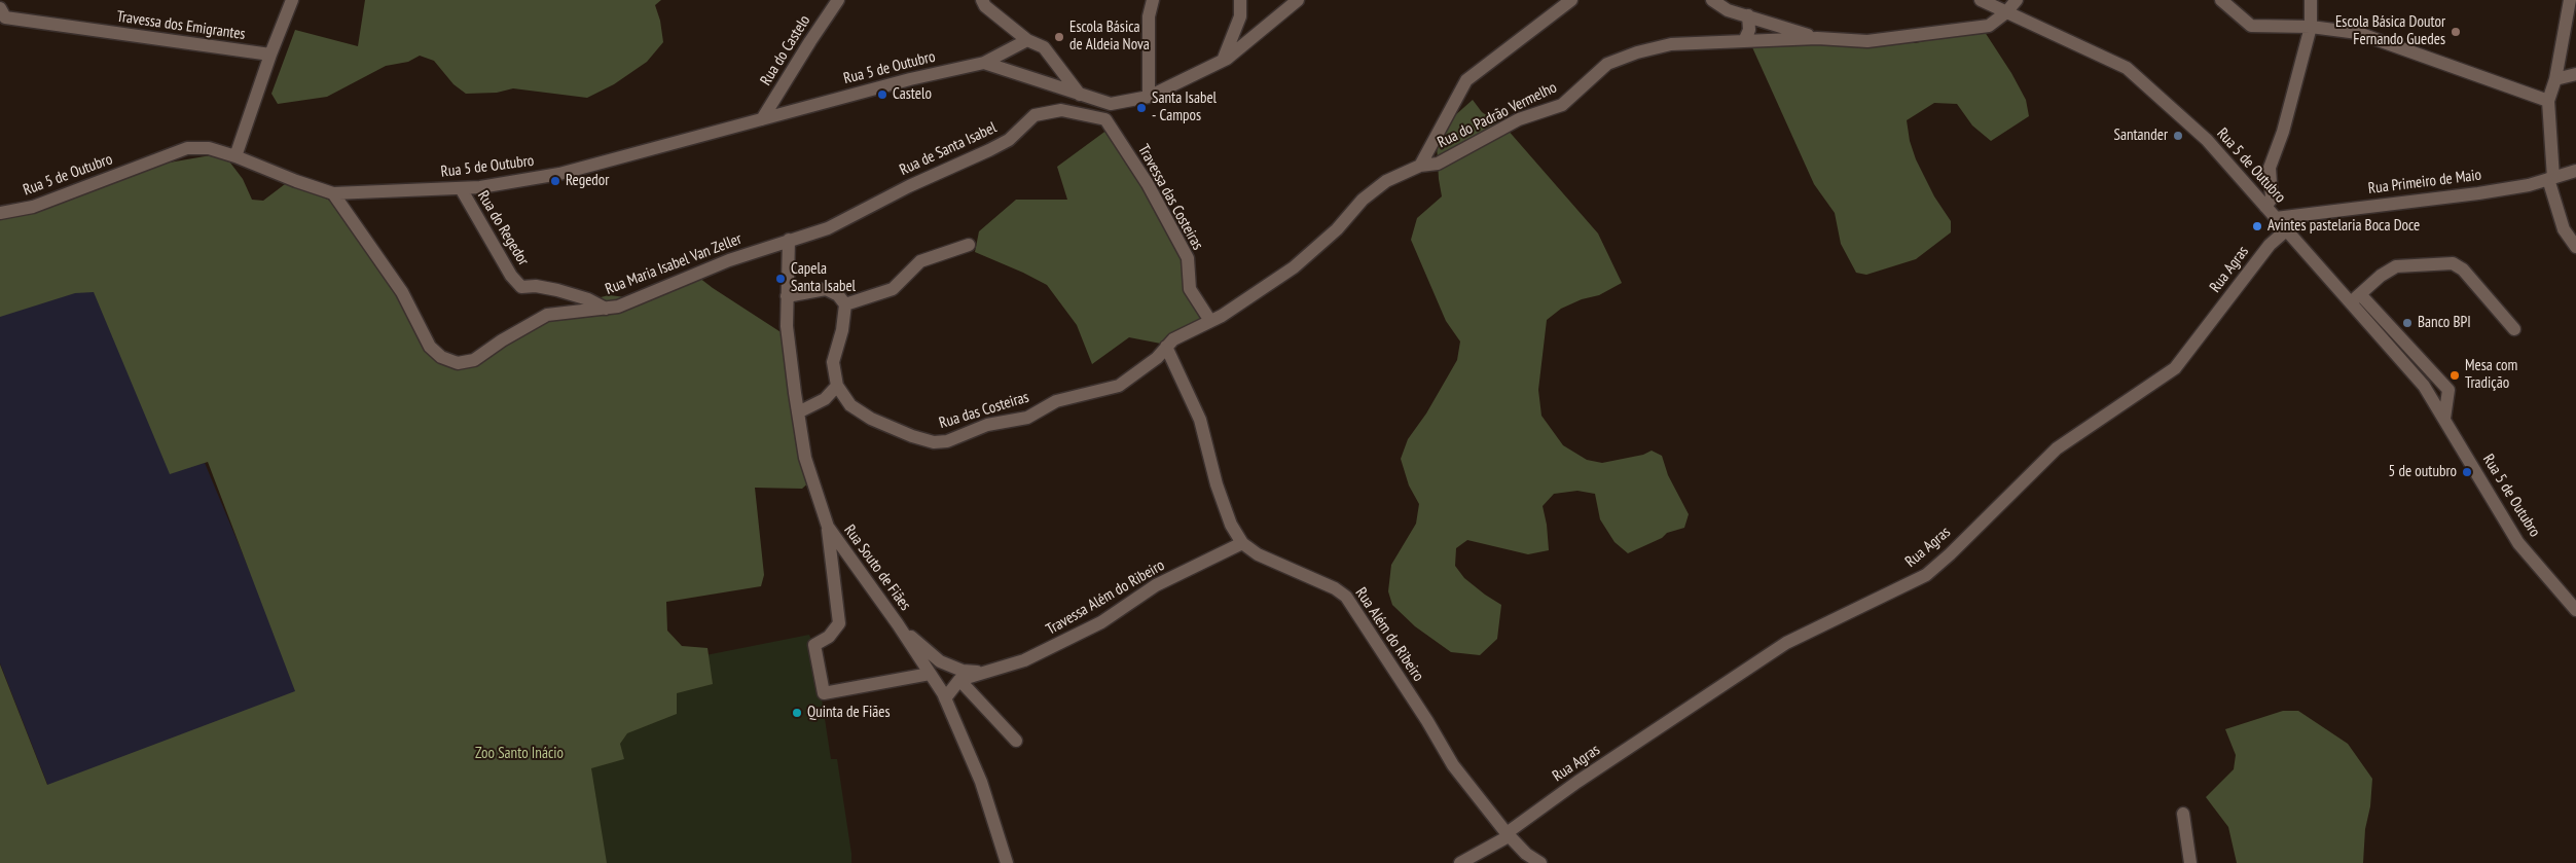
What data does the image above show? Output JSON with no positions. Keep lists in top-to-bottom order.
{
  "streets": {
    "street": [
      "Travessa dos Emigrantes",
      "Rua do Castelo",
      "Rua 5 de Outubro",
      "Rua do Padrão Vermelho",
      "Rua de Santa Isabel",
      "Rua Primeiro de Maio",
      "Travessa das Costeiras",
      "Rua do Regedor",
      "Rua Maria Isabel Van Zeller",
      "Rua Agras",
      "Rua das Costeiras",
      "Rua Souto de Fiães",
      "Travessa Além do Ribeiro",
      "Rua Além do Ribeiro"
    ]
  },
  "crossings": [
    ["Rua do Castelo", "Rua 5 de Outubro"],
    ["Rua 5 de Outubro", "Rua do Padrão Vermelho"],
    ["Rua 5 de Outubro", "Rua Primeiro de Maio"],
    ["Rua 5 de Outubro", "Rua do Regedor"],
    ["Rua 5 de Outubro", "Rua Maria Isabel Van Zeller"],
    ["Rua 5 de Outubro", "Rua Agras"],
    ["Rua do Padrão Vermelho", "Travessa das Costeiras"],
    ["Rua do Padrão Vermelho", "Rua das Costeiras"],
    ["Rua do Padrão Vermelho", "Rua Além do Ribeiro"],
    ["Rua de Santa Isabel", "Travessa das Costeiras"],
    ["Rua de Santa Isabel", "Rua Maria Isabel Van Zeller"],
    ["Rua de Santa Isabel", "Rua Souto de Fiães"],
    ["Rua do Regedor", "Rua Maria Isabel Van Zeller"],
    ["Rua Maria Isabel Van Zeller", "Rua Souto de Fiães"],
    ["Rua Agras", "Rua Além do Ribeiro"],
    ["Rua das Costeiras", "Rua Além do Ribeiro"],
    ["Rua Souto de Fiães", "Travessa Além do Ribeiro"],
    ["Travessa Além do Ribeiro", "Rua Além do Ribeiro"]
  ],
  "parks": ["Zoo Santo Inácio"],
  "places": [
    "Escola Básica Doutor Fernando Guedes",
    "Escola Básica de Aldeia Nova",
    "Castelo",
    "Santa Isabel - Campos",
    "Santander",
    "Regedor",
    "Avintes pastelaria Boca Doce",
    "Capela Santa Isabel",
    "Banco BPI",
    "Mesa com Tradição",
    "5 de outubro",
    "Quinta de Fiães"
  ]
}
